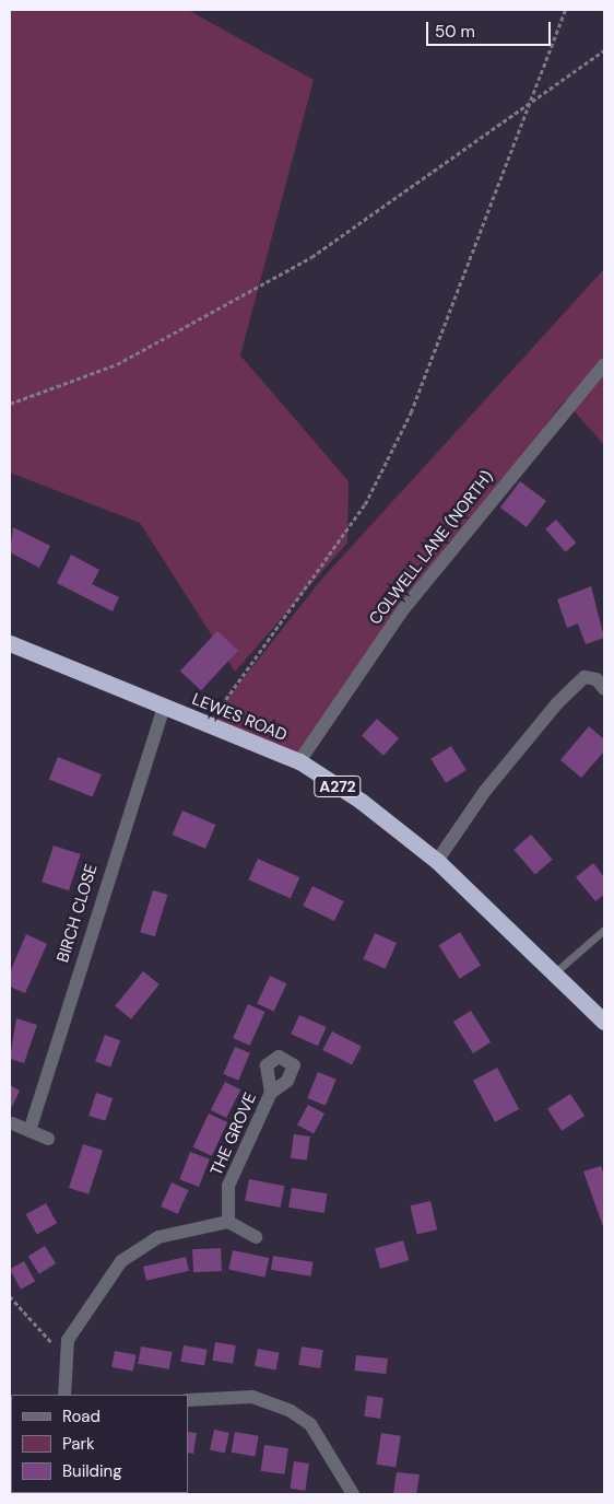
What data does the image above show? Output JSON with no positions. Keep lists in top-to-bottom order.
{
  "streets": {
    "highway": ["LEWES ROAD", "A272"],
    "street": ["COLWELL LANE (NORTH)", "BIRCH CLOSE", "THE GROVE"]
  },
  "crossings": [
    ["COLWELL LANE (NORTH)", "LEWES ROAD"],
    ["LEWES ROAD", "BIRCH CLOSE"]
  ],
  "legend": ["Road", "Park", "Building"],
  "scale_bar": "50 m"
}
